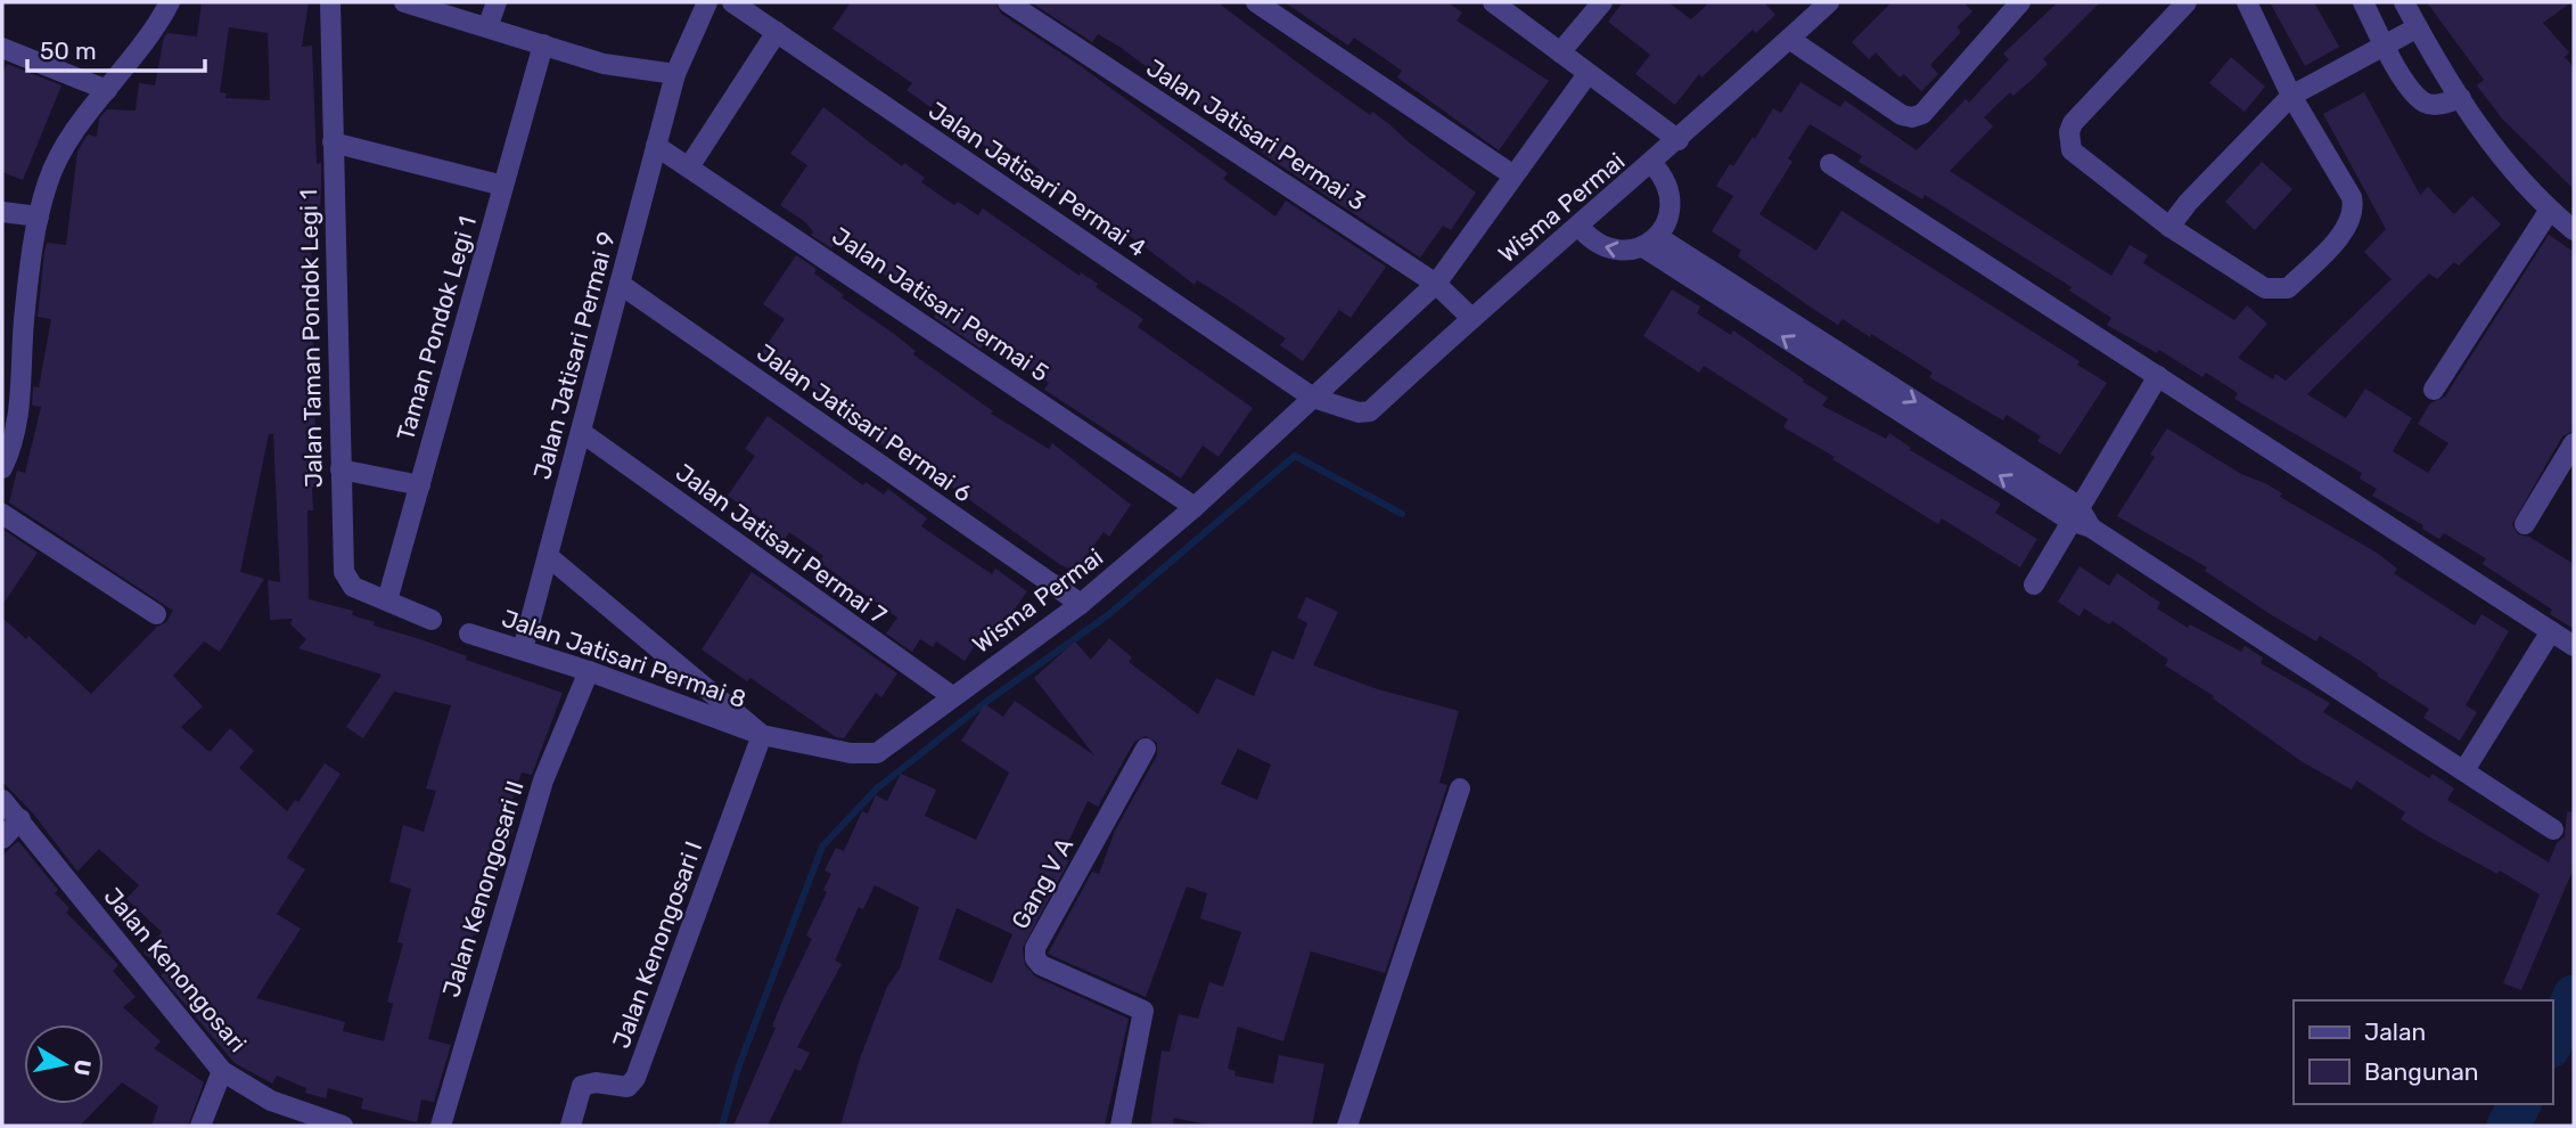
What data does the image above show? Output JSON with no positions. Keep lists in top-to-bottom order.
{
  "streets": {
    "street": [
      "Jalan Jatisari Permai 3",
      "Jalan Jatisari Permai 4",
      "Wisma Permai",
      "Jalan Jatisari Permai 5",
      "Taman Pondok Legi 1",
      "Jalan Taman Pondok Legi 1",
      "Jalan Jatisari Permai 9",
      "Jalan Jatisari Permai 6",
      "Jalan Jatisari Permai 7",
      "Jalan Jatisari Permai 8",
      "Gang V A",
      "Jalan Kenongosari II",
      "Jalan Kenongosari I",
      "Jalan Kenongosari"
    ]
  },
  "crossings": [
    ["Jalan Jatisari Permai 3", "Wisma Permai"],
    ["Jalan Jatisari Permai 4", "Wisma Permai"],
    ["Wisma Permai", "Jalan Jatisari Permai 5"],
    ["Wisma Permai", "Jalan Jatisari Permai 6"],
    ["Wisma Permai", "Jalan Jatisari Permai 7"],
    ["Wisma Permai", "Jalan Jatisari Permai 8"],
    ["Jalan Jatisari Permai 5", "Jalan Jatisari Permai 9"],
    ["Taman Pondok Legi 1", "Jalan Taman Pondok Legi 1"],
    ["Jalan Jatisari Permai 9", "Jalan Jatisari Permai 6"],
    ["Jalan Jatisari Permai 9", "Jalan Jatisari Permai 7"],
    ["Jalan Jatisari Permai 9", "Jalan Jatisari Permai 8"],
    ["Jalan Jatisari Permai 8", "Jalan Kenongosari II"],
    ["Jalan Jatisari Permai 8", "Jalan Kenongosari I"]
  ],
  "legend": ["Jalan", "Bangunan"],
  "scale_bar": "50 m",
  "north": "right"
}
